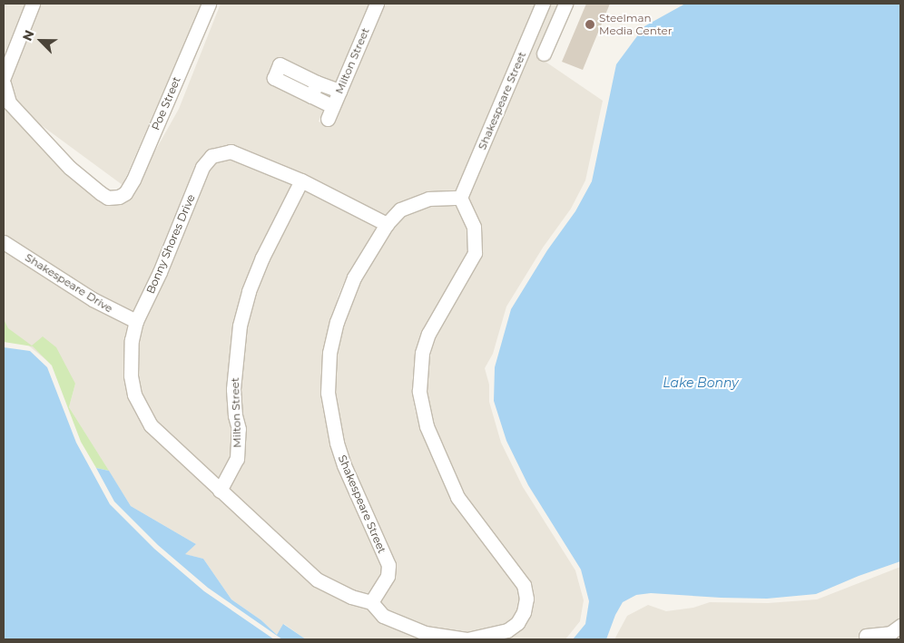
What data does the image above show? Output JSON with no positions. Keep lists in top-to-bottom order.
{
  "streets": {
    "street": [
      "Milton Street",
      "Shakespeare Street",
      "Poe Street",
      "Bonny Shores Drive",
      "Shakespeare Drive"
    ]
  },
  "crossings": [
    ["Milton Street", "Bonny Shores Drive"],
    ["Shakespeare Street", "Bonny Shores Drive"],
    ["Bonny Shores Drive", "Shakespeare Drive"]
  ],
  "water": ["Lake Bonny"],
  "places": ["Steelman Media Center"],
  "north": "top left"
}
